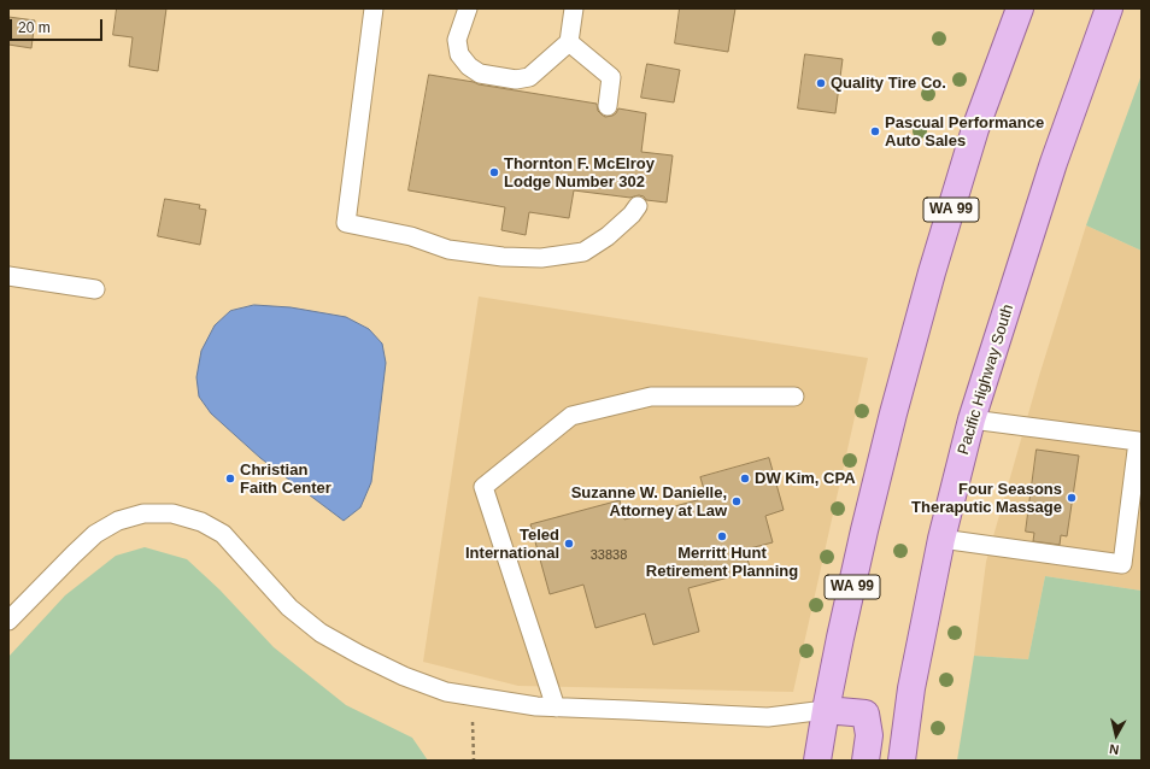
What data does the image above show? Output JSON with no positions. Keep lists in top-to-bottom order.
{
  "streets": {
    "main road": ["WA 99", "Pacific Highway South"]
  },
  "places": [
    "Quality Tire Co.",
    "Pascual Performance Auto Sales",
    "Thornton F. McElroy Lodge Number 302",
    "Christian Faith Center",
    "DW Kim, CPA",
    "Four Seasons Theraputic Massage",
    "Suzanne W. Danielle, Attorney at Law",
    "Merritt Hunt Retirement Planning",
    "Teled International"
  ],
  "house_numbers": ["33838"],
  "scale_bar": "20 m",
  "north": "bottom"
}
